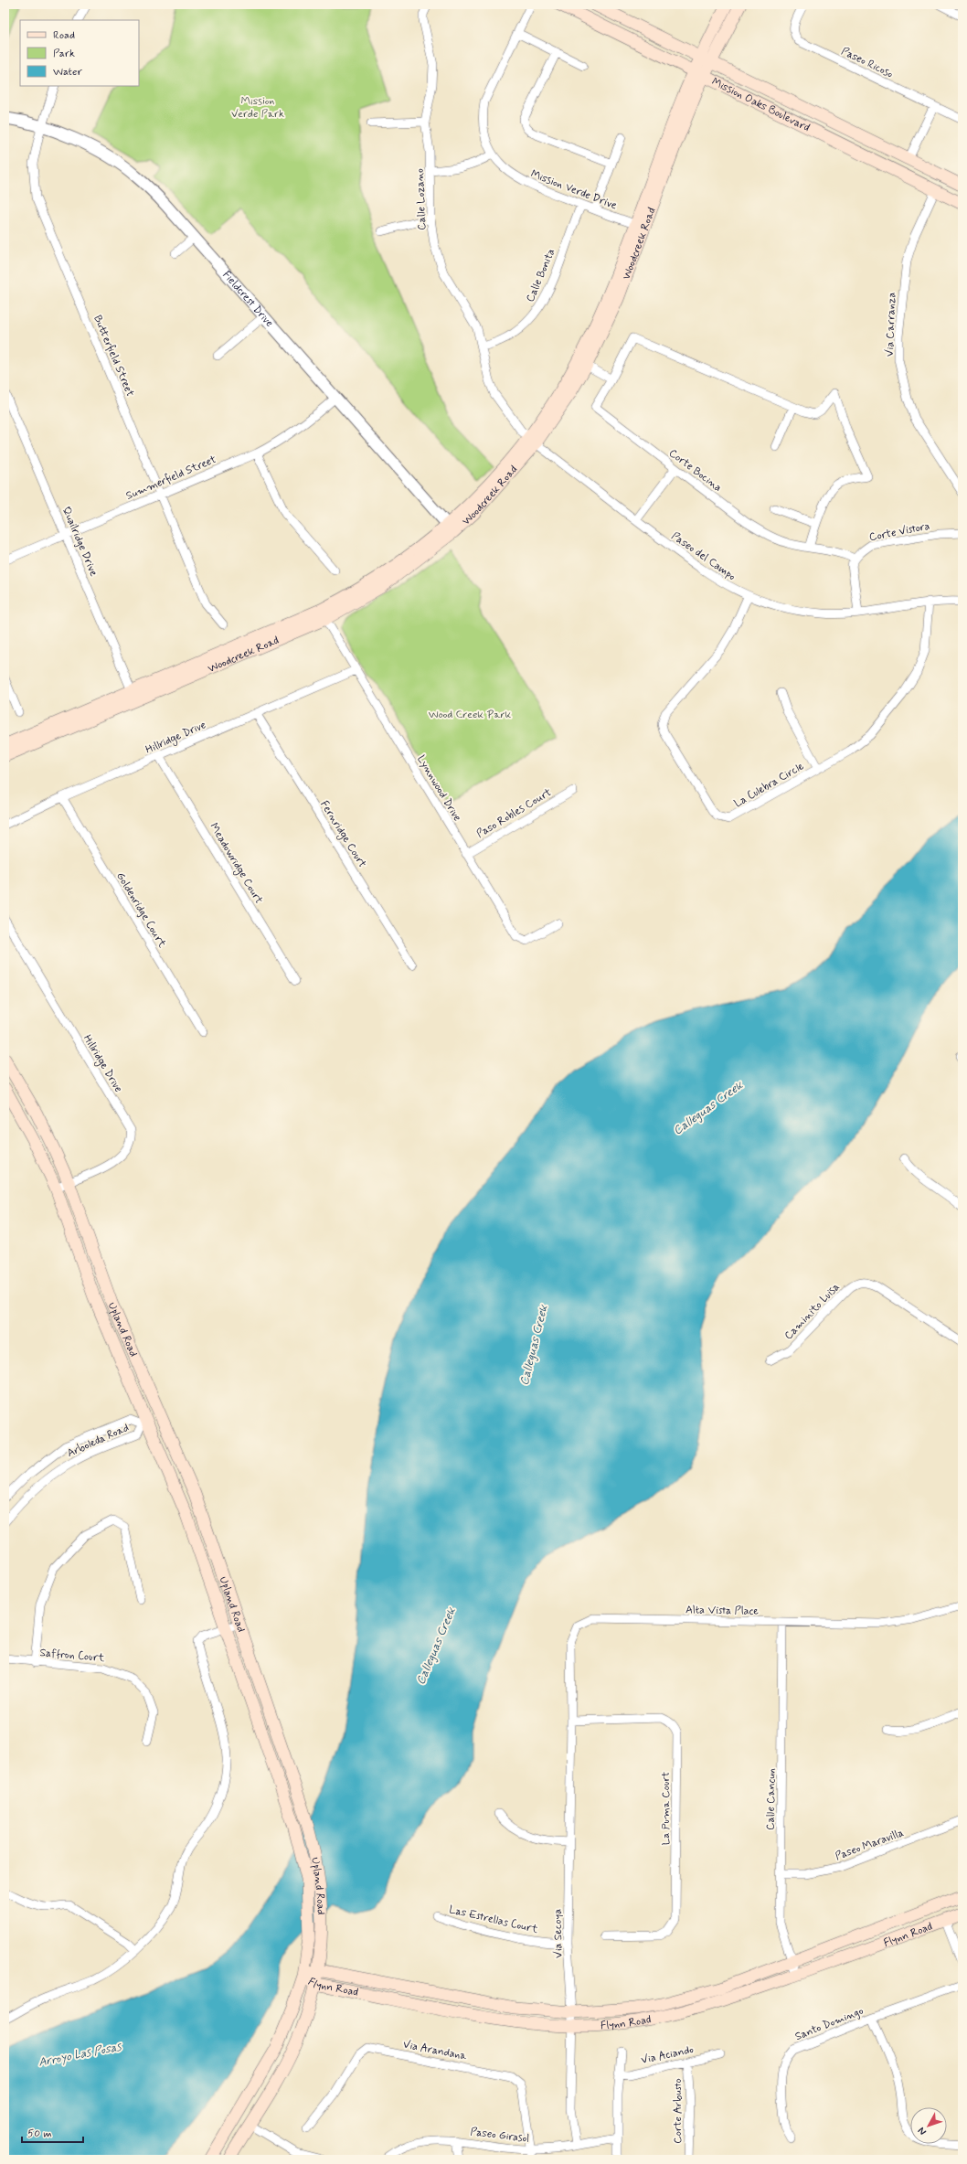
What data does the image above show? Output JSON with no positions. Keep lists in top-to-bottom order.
{
  "streets": {
    "main road": [
      "Mission Oaks Boulevard",
      "Woodcreek Road",
      "Upland Road",
      "Flynn Road"
    ],
    "street": [
      "Paseo Ricoso",
      "Mission Verde Drive",
      "Calle Lozano",
      "Calle Bonita",
      "Fieldcrest Drive",
      "Via Carranza",
      "Butterfield Street",
      "Corte Bocina",
      "Summerfield Street",
      "Corte Vistora",
      "Quailridge Drive",
      "Paseo del Campo",
      "Hillridge Drive",
      "La Culebra Circle",
      "Lynnwood Drive",
      "Paso Robles Court",
      "Fernridge Court",
      "Meadowridge Court",
      "Goldenridge Court",
      "Caminito Luisa",
      "Arboleda Road",
      "Alta Vista Place",
      "Saffron Court",
      "Calle Cancun",
      "La Puma Court",
      "Paseo Maravilla",
      "Las Estrellas Court",
      "Via Secoya",
      "Santo Domingo",
      "Via Arandana",
      "Via Aciando",
      "Corte Arbusto",
      "Paseo Girasol"
    ]
  },
  "crossings": [
    ["Mission Oaks Boulevard", "Woodcreek Road"],
    ["Mission Oaks Boulevard", "Via Carranza"],
    ["Mission Verde Drive", "Woodcreek Road"],
    ["Mission Verde Drive", "Calle Bonita"],
    ["Calle Lozano", "Woodcreek Road"],
    ["Calle Lozano", "Calle Bonita"],
    ["Calle Lozano", "Paseo del Campo"],
    ["Woodcreek Road", "Fieldcrest Drive"],
    ["Woodcreek Road", "Quailridge Drive"],
    ["Woodcreek Road", "Paseo del Campo"],
    ["Woodcreek Road", "Lynnwood Drive"],
    ["Fieldcrest Drive", "Butterfield Street"],
    ["Fieldcrest Drive", "Summerfield Street"],
    ["Butterfield Street", "Summerfield Street"],
    ["Corte Bocina", "Corte Vistora"],
    ["Summerfield Street", "Quailridge Drive"],
    ["Paseo del Campo", "La Culebra Circle"],
    ["Hillridge Drive", "Lynnwood Drive"],
    ["Hillridge Drive", "Fernridge Court"],
    ["Hillridge Drive", "Meadowridge Court"],
    ["Hillridge Drive", "Goldenridge Court"],
    ["Hillridge Drive", "Upland Road"],
    ["Lynnwood Drive", "Paso Robles Court"],
    ["Upland Road", "Flynn Road"],
    ["Alta Vista Place", "Calle Cancun"],
    ["Alta Vista Place", "La Puma Court"],
    ["Alta Vista Place", "Via Secoya"],
    ["Calle Cancun", "Paseo Maravilla"],
    ["Calle Cancun", "Flynn Road"],
    ["La Puma Court", "Via Secoya"],
    ["Las Estrellas Court", "Via Secoya"],
    ["Via Secoya", "Flynn Road"],
    ["Via Secoya", "Paseo Girasol"],
    ["Via Arandana", "Paseo Girasol"],
    ["Via Aciando", "Corte Arbusto"]
  ],
  "water": ["Calleguas Creek", "Arroyo Las Posas"],
  "parks": ["Mission Verde Park", "Wood Creek Park"],
  "legend": ["Road", "Park", "Water"],
  "scale_bar": "50 m",
  "north": "bottom left"
}
